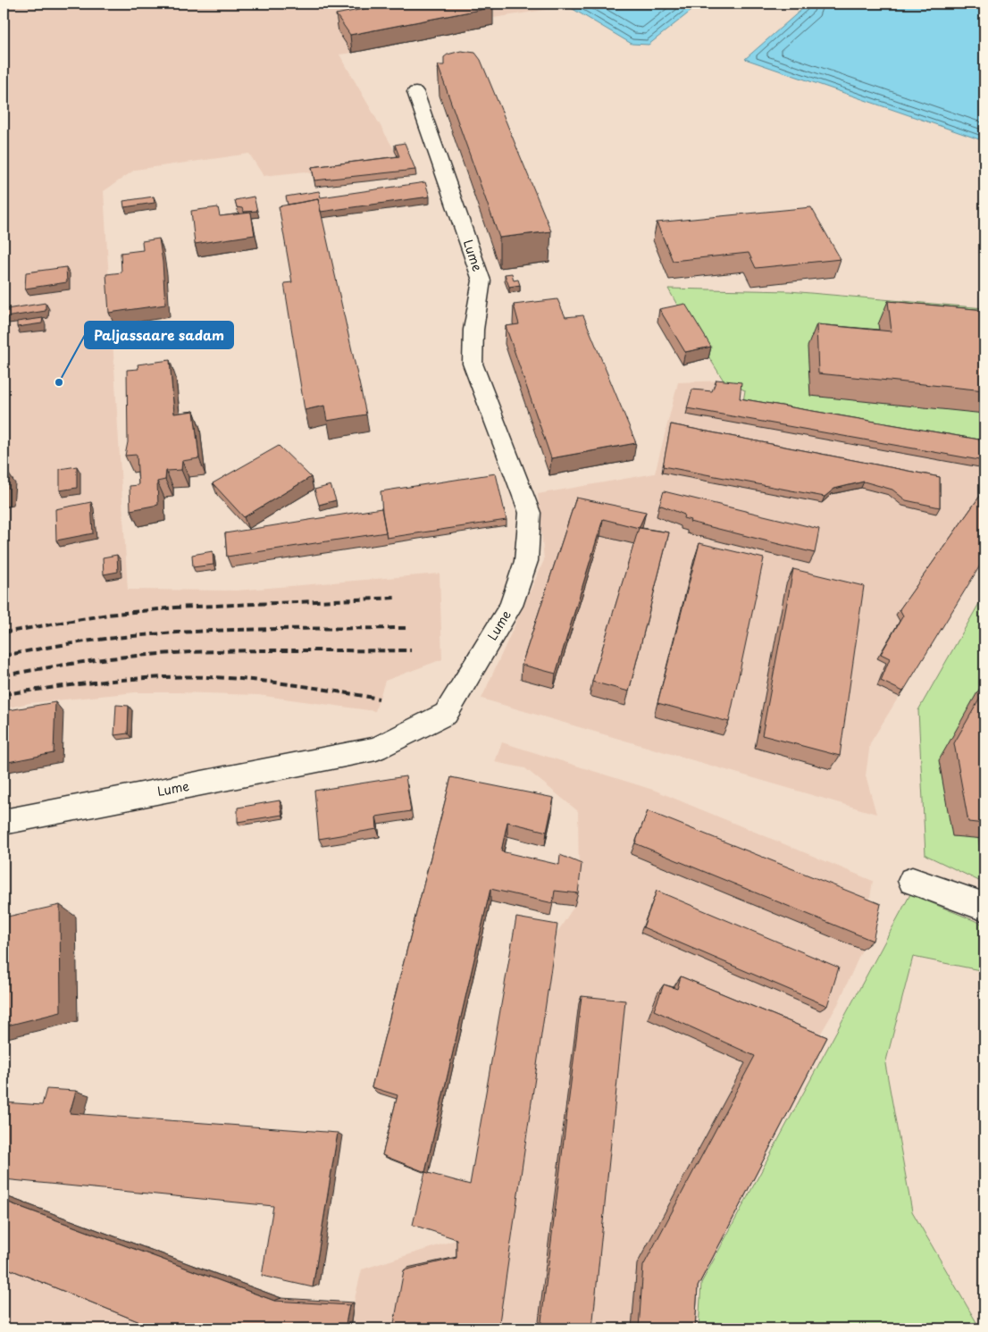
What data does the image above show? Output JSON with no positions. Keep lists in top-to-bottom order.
{
  "streets": {
    "lane": ["Lume"]
  },
  "places": ["Paljassaare sadam"]
}
